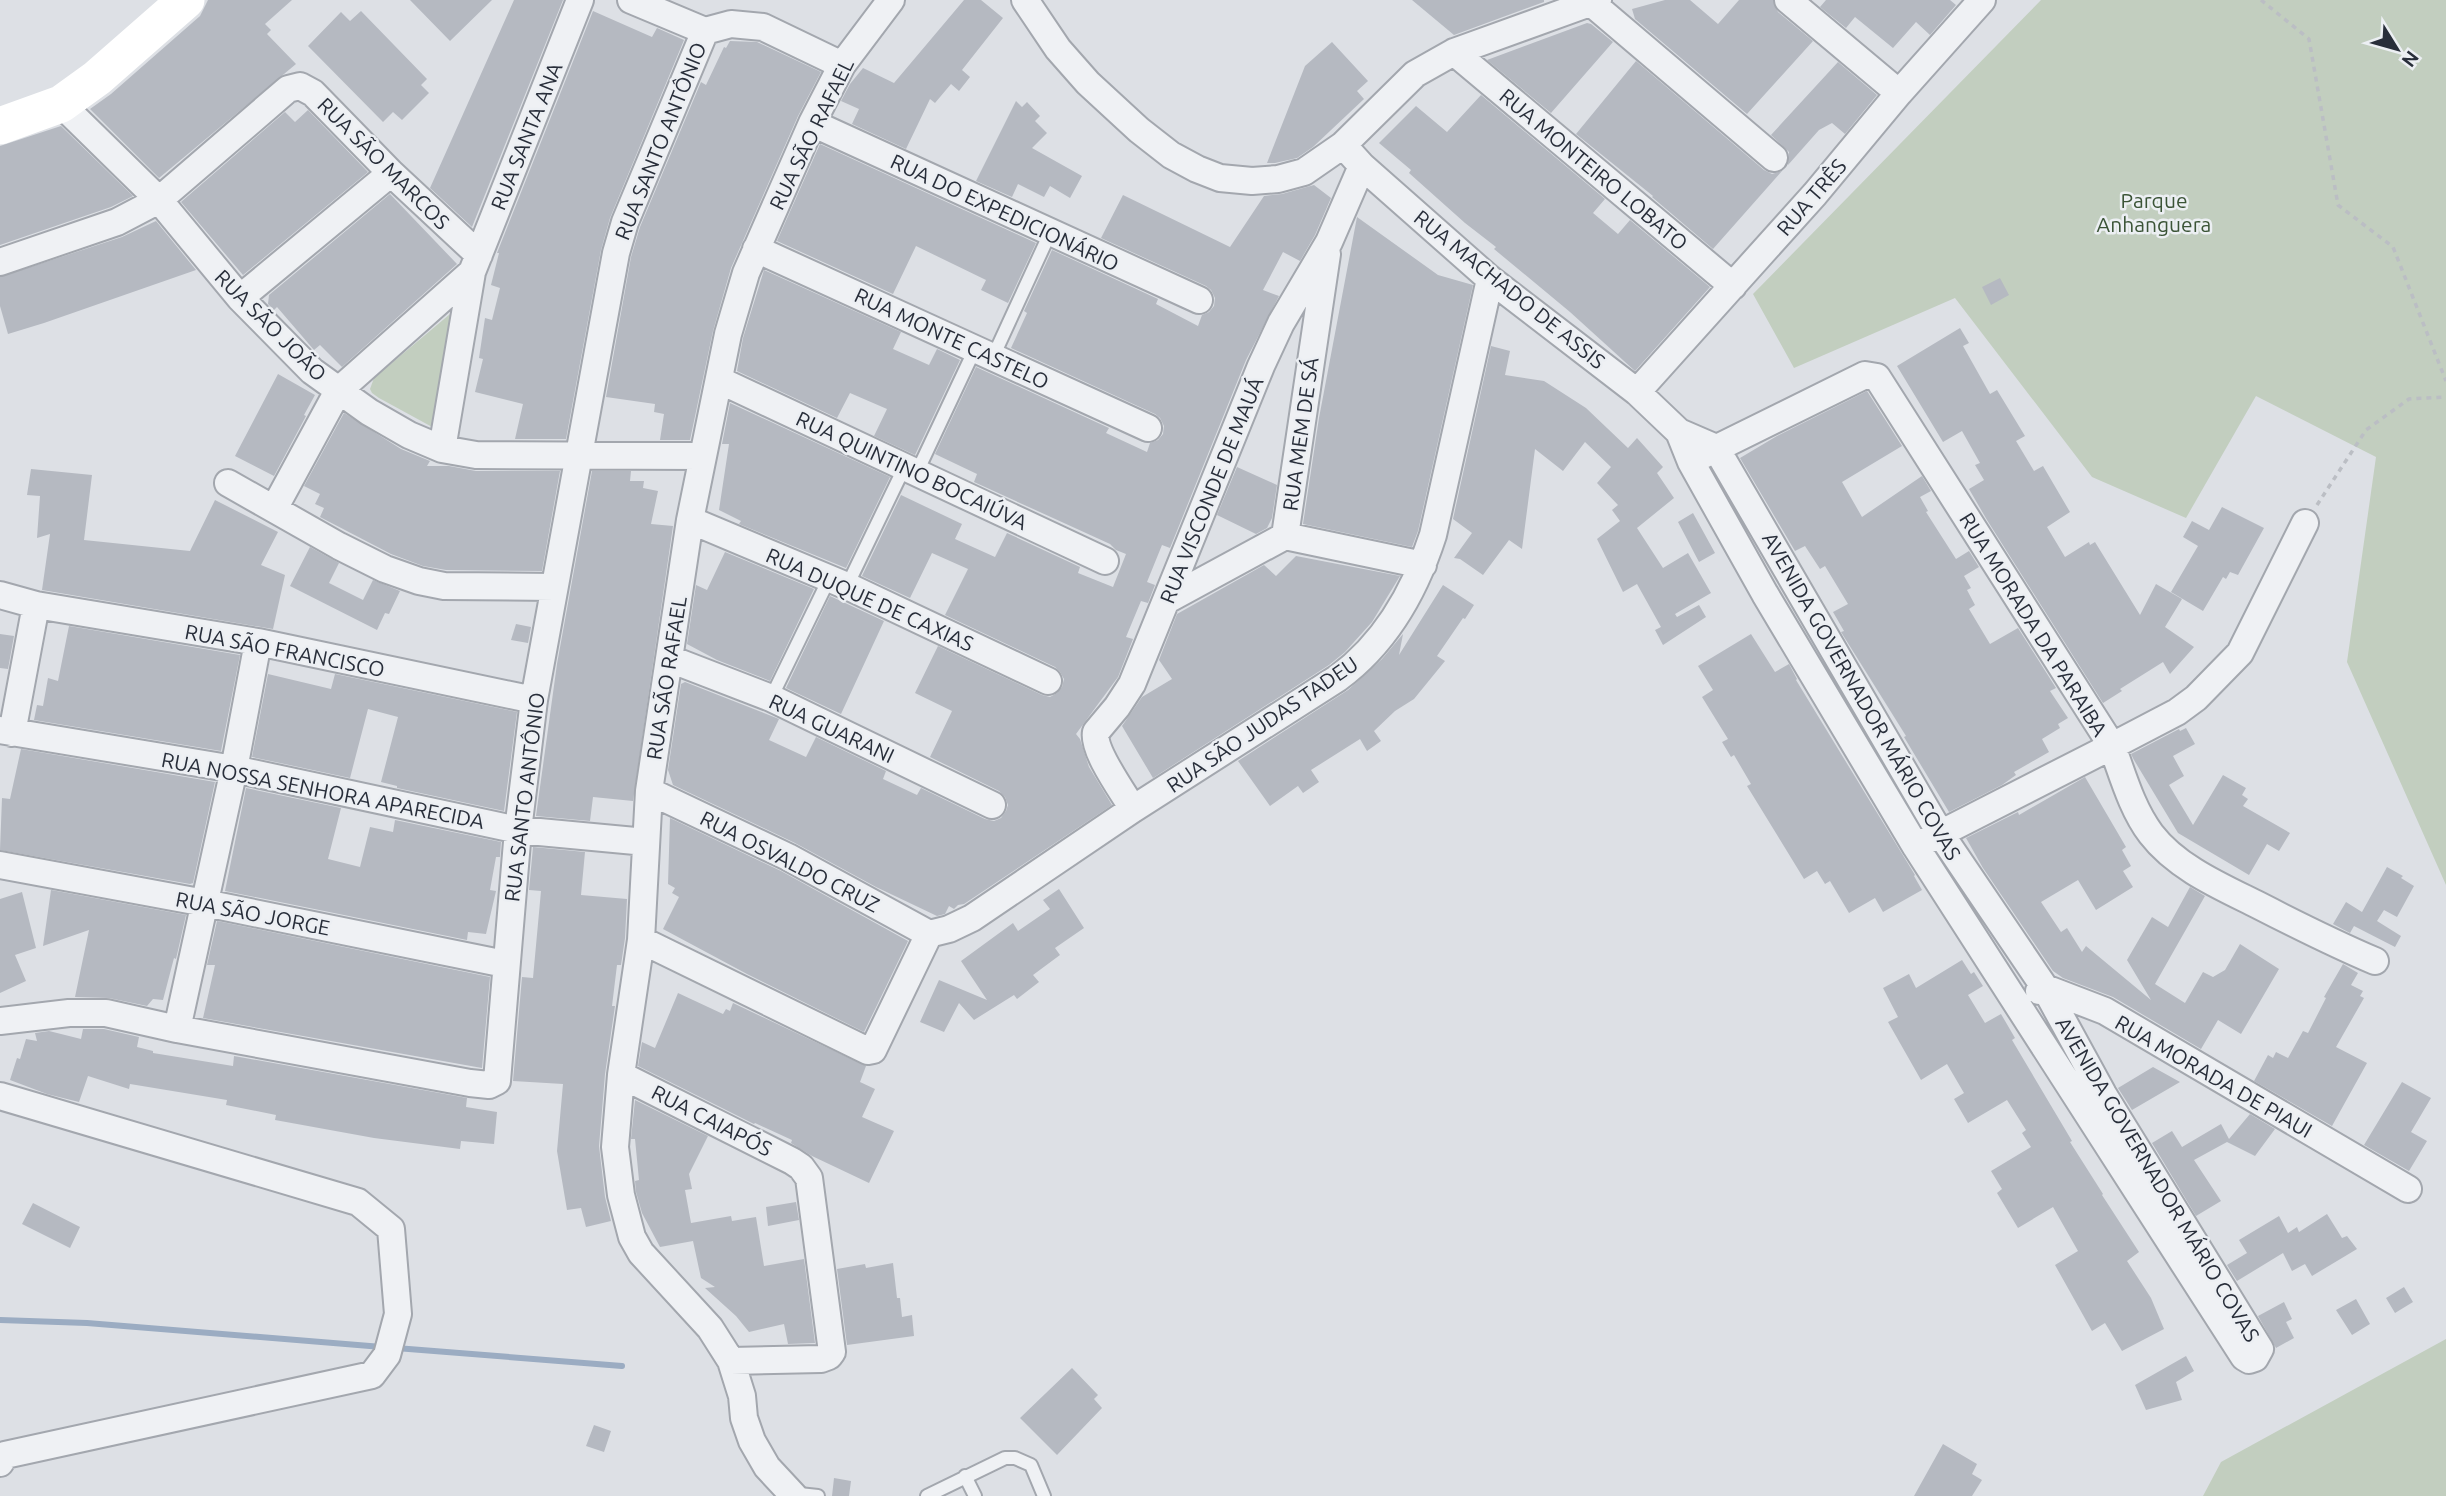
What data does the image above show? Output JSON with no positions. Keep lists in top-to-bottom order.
{
  "streets": {
    "street": [
      "RUA SÃO RAFAEL",
      "RUA SANTA ANA",
      "RUA SANTO ANTÔNIO",
      "RUA SÃO MARCOS",
      "RUA MONTEIRO LOBATO",
      "RUA TRÊS",
      "RUA DO EXPEDICIONÁRIO",
      "RUA MACHADO DE ASSIS",
      "RUA SÃO JOÃO",
      "RUA MONTE CASTELO",
      "RUA MEM DE SÁ",
      "RUA QUINTINO BOCAIÚVA",
      "RUA VISCONDE DE MAUÁ",
      "RUA DUQUE DE CAXIAS",
      "RUA MORADA DA PARAIBA",
      "RUA SÃO FRANCISCO",
      "AVENIDA GOVERNADOR MÁRIO COVAS",
      "RUA SÃO JUDAS TADEU",
      "RUA GUARANI",
      "RUA NOSSA SENHORA APARECIDA",
      "RUA OSVALDO CRUZ",
      "RUA SÃO JORGE",
      "RUA MORADA DE PIAUI",
      "RUA CAIAPÓS"
    ]
  },
  "crossings": [
    ["RUA SÃO RAFAEL", "RUA DO EXPEDICIONÁRIO"],
    ["RUA SÃO RAFAEL", "RUA SÃO JOÃO"],
    ["RUA SÃO RAFAEL", "RUA MONTE CASTELO"],
    ["RUA SÃO RAFAEL", "RUA QUINTINO BOCAIÚVA"],
    ["RUA SÃO RAFAEL", "RUA DUQUE DE CAXIAS"],
    ["RUA SÃO RAFAEL", "RUA GUARANI"],
    ["RUA SÃO RAFAEL", "RUA NOSSA SENHORA APARECIDA"],
    ["RUA SÃO RAFAEL", "RUA OSVALDO CRUZ"],
    ["RUA SÃO RAFAEL", "RUA CAIAPÓS"],
    ["RUA SANTA ANA", "RUA SÃO MARCOS"],
    ["RUA SANTA ANA", "RUA SÃO JOÃO"],
    ["RUA SANTO ANTÔNIO", "RUA SÃO JOÃO"],
    ["RUA SANTO ANTÔNIO", "RUA SÃO FRANCISCO"],
    ["RUA SANTO ANTÔNIO", "RUA NOSSA SENHORA APARECIDA"],
    ["RUA SANTO ANTÔNIO", "RUA SÃO JORGE"],
    ["RUA SÃO MARCOS", "RUA SÃO JOÃO"],
    ["RUA MONTEIRO LOBATO", "RUA TRÊS"],
    ["RUA TRÊS", "RUA MACHADO DE ASSIS"],
    ["RUA MACHADO DE ASSIS", "RUA VISCONDE DE MAUÁ"],
    ["RUA MACHADO DE ASSIS", "RUA MORADA DA PARAIBA"],
    ["RUA MACHADO DE ASSIS", "AVENIDA GOVERNADOR MÁRIO COVAS"],
    ["RUA MACHADO DE ASSIS", "RUA SÃO JUDAS TADEU"],
    ["RUA MEM DE SÁ", "RUA VISCONDE DE MAUÁ"],
    ["RUA VISCONDE DE MAUÁ", "RUA SÃO JUDAS TADEU"],
    ["RUA MORADA DA PARAIBA", "AVENIDA GOVERNADOR MÁRIO COVAS"],
    ["AVENIDA GOVERNADOR MÁRIO COVAS", "RUA MORADA DE PIAUI"],
    ["RUA SÃO JUDAS TADEU", "RUA OSVALDO CRUZ"]
  ],
  "parks": ["Parque Anhanguera"],
  "north": "bottom right"
}
